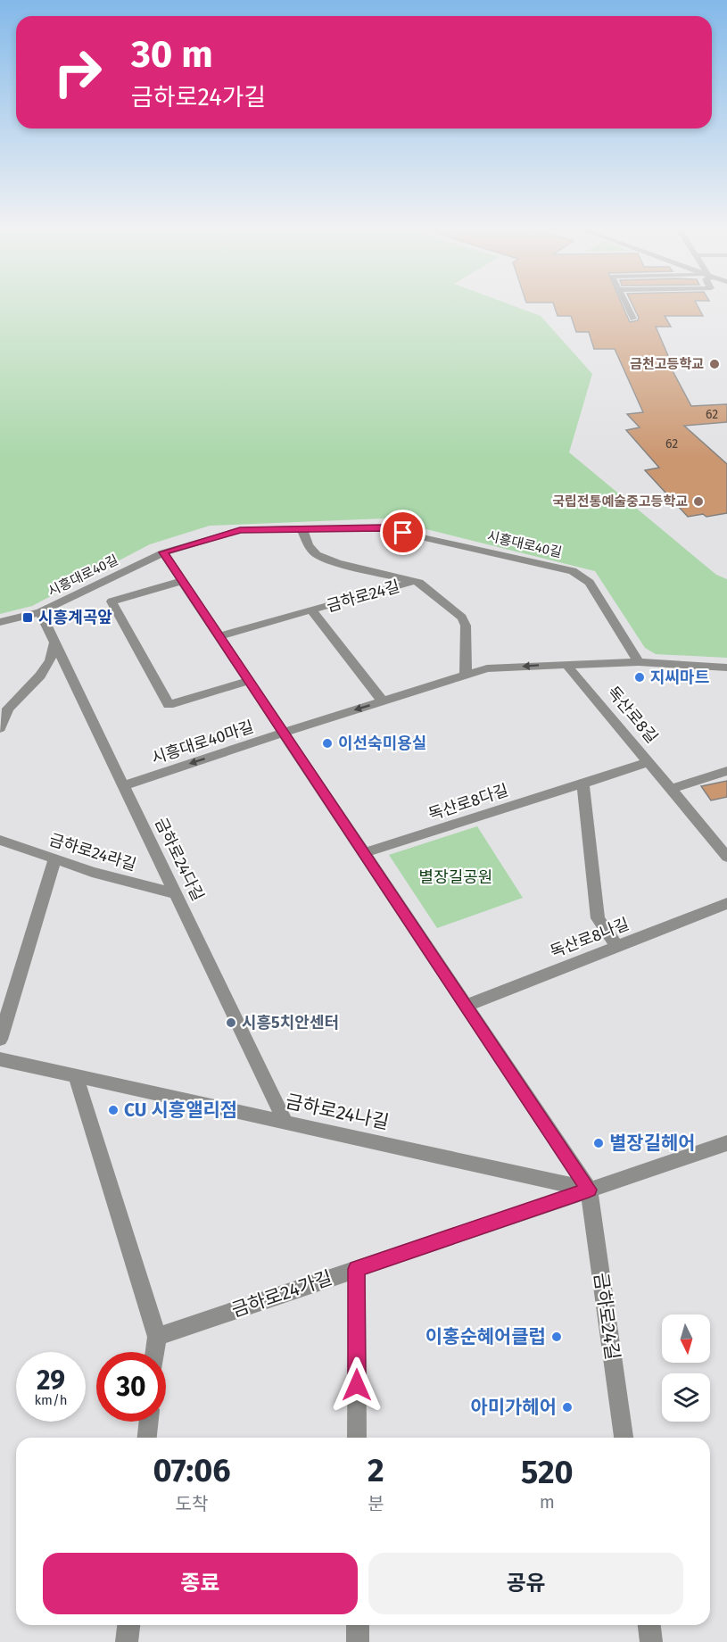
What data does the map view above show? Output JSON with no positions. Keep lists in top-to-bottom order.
{
  "streets": {
    "street": [
      "시흥대로40길",
      "금하로24길",
      "독산로8길",
      "시흥대로40마길",
      "독산로8다길",
      "금하로24라길",
      "금하로24다길",
      "독산로8나길",
      "금하로24나길",
      "금하로24가길"
    ]
  },
  "crossings": [
    ["시흥대로40길", "금하로24길"],
    ["시흥대로40길", "시흥대로40마길"],
    ["시흥대로40길", "금하로24다길"],
    ["금하로24길", "시흥대로40마길"],
    ["금하로24길", "독산로8다길"],
    ["금하로24길", "독산로8나길"],
    ["금하로24길", "금하로24나길"],
    ["금하로24길", "금하로24가길"],
    ["독산로8길", "시흥대로40마길"],
    ["독산로8길", "독산로8다길"],
    ["시흥대로40마길", "금하로24다길"],
    ["금하로24라길", "금하로24다길"],
    ["금하로24다길", "금하로24나길"],
    ["금하로24나길", "금하로24가길"]
  ],
  "one_way": ["시흥대로40마길"],
  "parks": ["별장길공원"],
  "places": {
    "other": [
      "금천고등학교",
      "국립전통예술중고등학교",
      "지씨마트",
      "이선숙미용실",
      "시흥5치안센터",
      "CU 시흥앨리점",
      "별장길헤어",
      "이홍순혜어클럽",
      "아미가헤어"
    ],
    "transit": ["시흥계곡앞"]
  },
  "house_numbers": ["62", "62"],
  "north": "bottom",
  "page": {
    "turn": ["30 m", "금하로24가길"],
    "speed": "29 km/h",
    "limit": "30",
    "eta": [
      "07:06",
      "도착",
      "2",
      "분",
      "520",
      "m"
    ],
    "buttons": ["종료", "공유"]
  }
}
